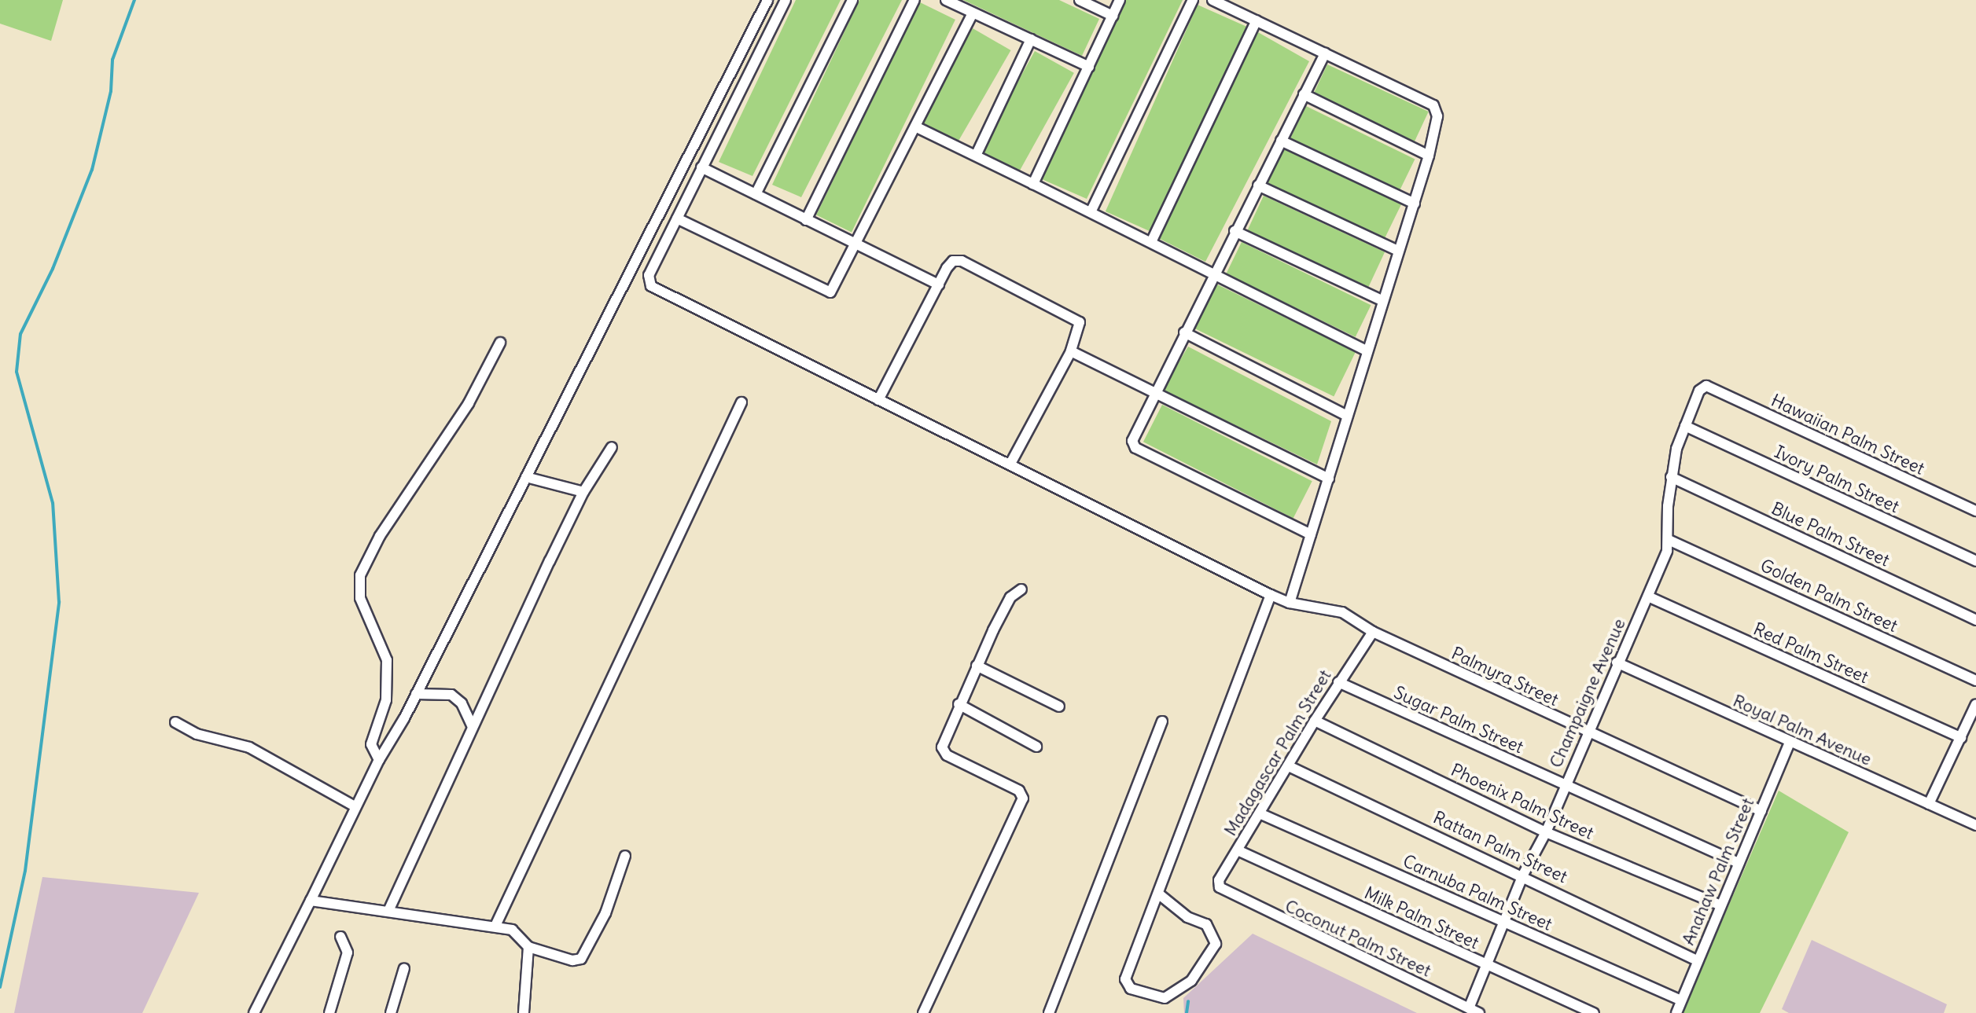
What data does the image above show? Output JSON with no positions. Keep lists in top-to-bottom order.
{
  "streets": {
    "street": [
      "Hawaiian Palm Street",
      "Ivory Palm Street",
      "Blue Palm Street",
      "Golden Palm Street",
      "Red Palm Street",
      "Palmyra Street",
      "Champaigne Avenue",
      "Sugar Palm Street",
      "Royal Palm Avenue",
      "Madagascar Palm Street",
      "Phoenix Palm Street",
      "Rattan Palm Street",
      "Anahaw Palm Street",
      "Carnuba Palm Street",
      "Milk Palm Street",
      "Coconut Palm Street"
    ]
  },
  "crossings": [
    ["Hawaiian Palm Street", "Champaigne Avenue"],
    ["Ivory Palm Street", "Champaigne Avenue"],
    ["Blue Palm Street", "Champaigne Avenue"],
    ["Golden Palm Street", "Champaigne Avenue"],
    ["Red Palm Street", "Champaigne Avenue"],
    ["Palmyra Street", "Champaigne Avenue"],
    ["Palmyra Street", "Madagascar Palm Street"],
    ["Palmyra Street", "Anahaw Palm Street"],
    ["Champaigne Avenue", "Sugar Palm Street"],
    ["Champaigne Avenue", "Royal Palm Avenue"],
    ["Champaigne Avenue", "Phoenix Palm Street"],
    ["Champaigne Avenue", "Rattan Palm Street"],
    ["Champaigne Avenue", "Carnuba Palm Street"],
    ["Champaigne Avenue", "Milk Palm Street"],
    ["Champaigne Avenue", "Coconut Palm Street"],
    ["Sugar Palm Street", "Madagascar Palm Street"],
    ["Sugar Palm Street", "Anahaw Palm Street"],
    ["Royal Palm Avenue", "Anahaw Palm Street"],
    ["Madagascar Palm Street", "Phoenix Palm Street"],
    ["Madagascar Palm Street", "Rattan Palm Street"],
    ["Madagascar Palm Street", "Carnuba Palm Street"],
    ["Madagascar Palm Street", "Milk Palm Street"],
    ["Madagascar Palm Street", "Coconut Palm Street"],
    ["Phoenix Palm Street", "Anahaw Palm Street"],
    ["Rattan Palm Street", "Anahaw Palm Street"],
    ["Anahaw Palm Street", "Carnuba Palm Street"]
  ]
}
